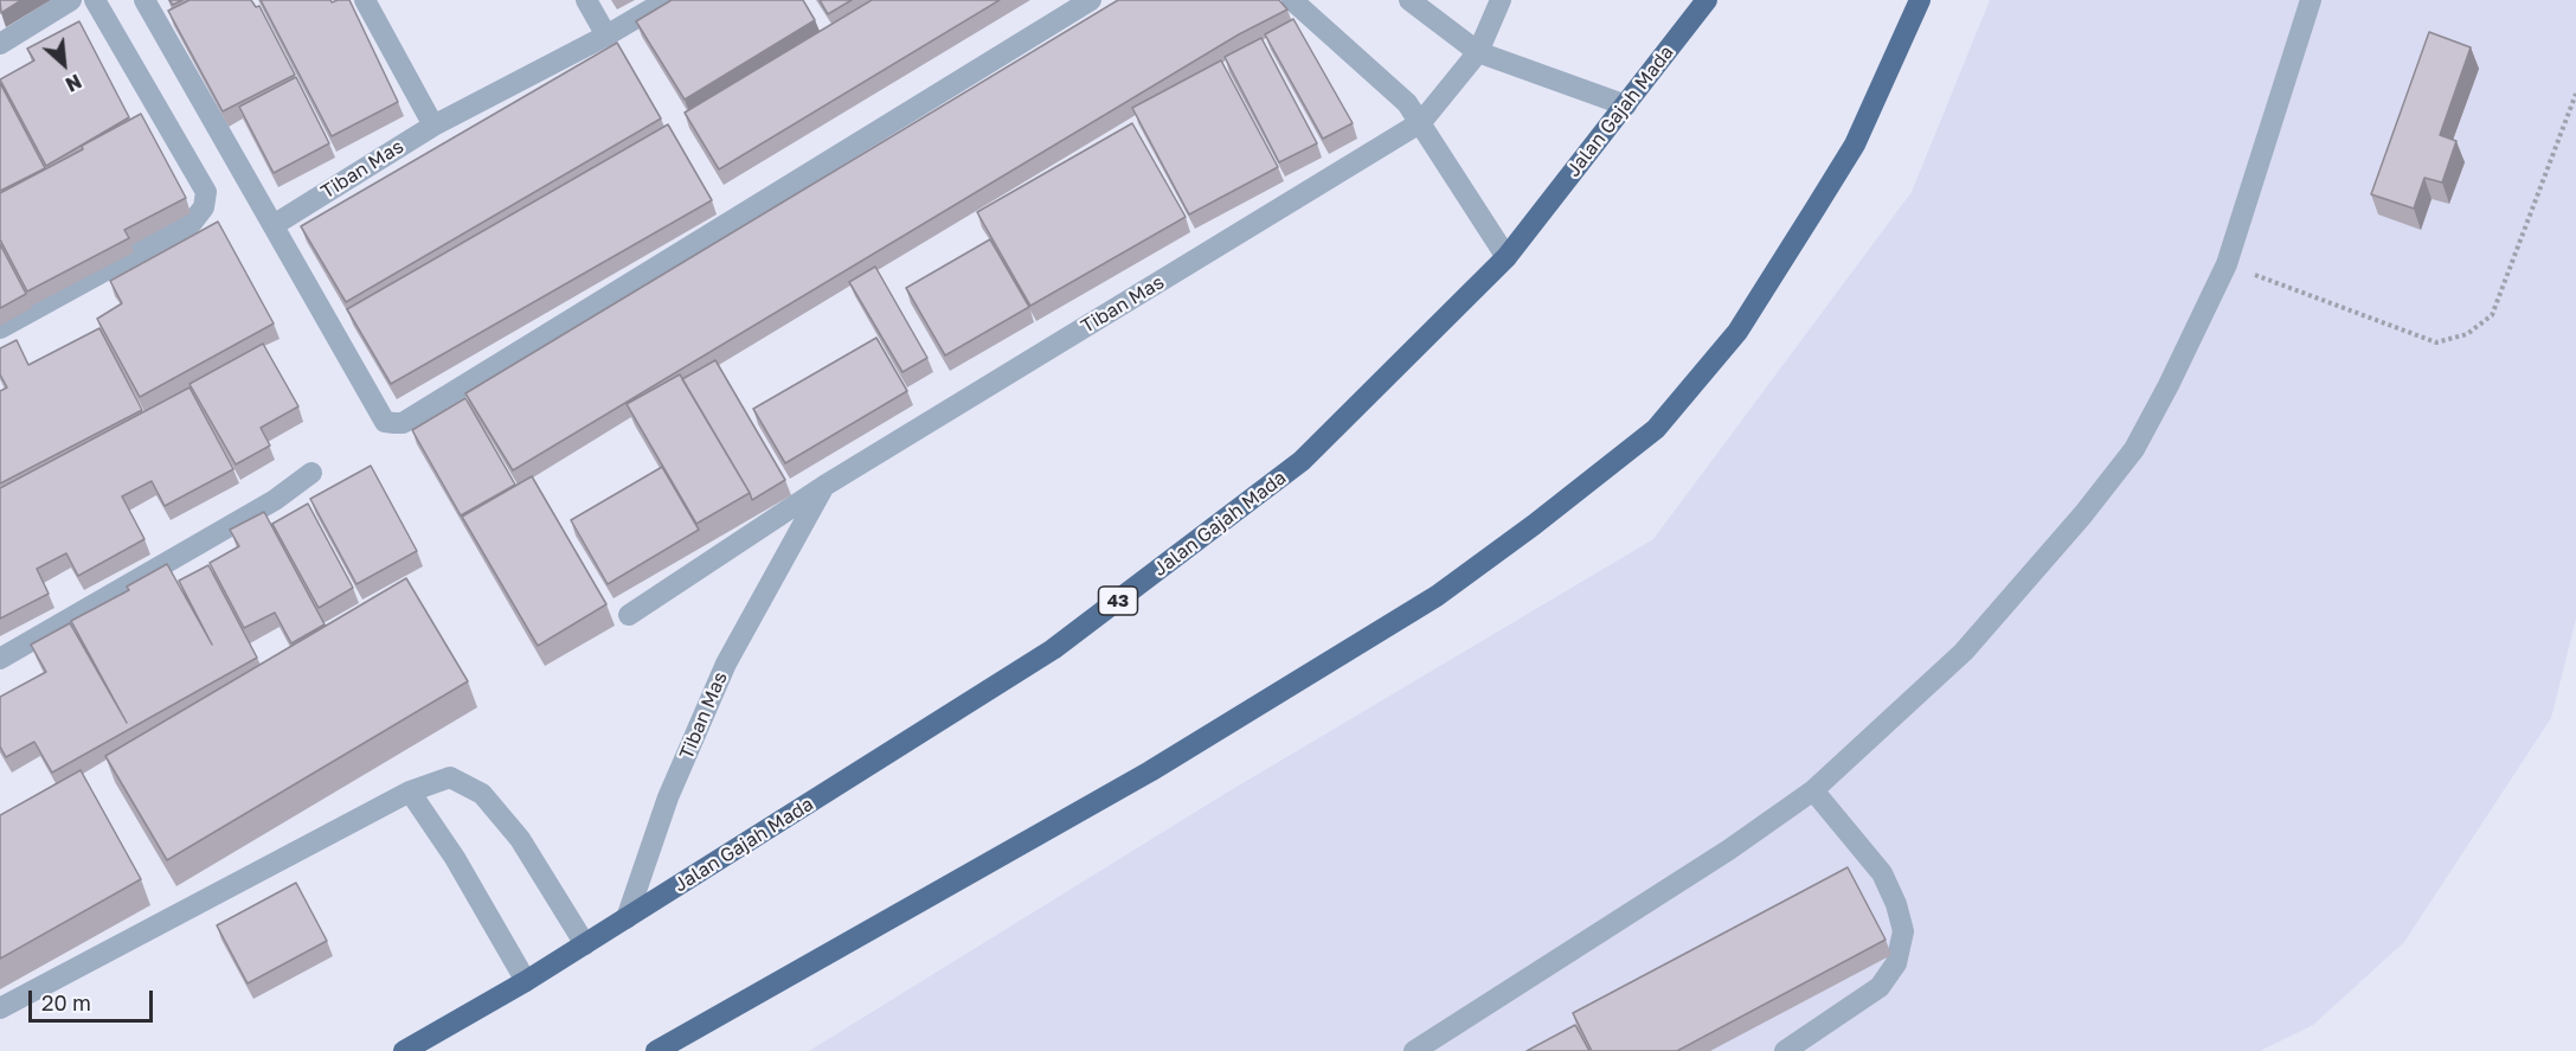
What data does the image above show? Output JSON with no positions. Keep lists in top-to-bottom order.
{
  "streets": {
    "highway": ["Jalan Gajah Mada", "43"],
    "street": ["Tiban Mas"]
  },
  "crossings": [
    ["Jalan Gajah Mada", "Tiban Mas"]
  ],
  "scale_bar": "20 m",
  "north": "bottom right"
}
